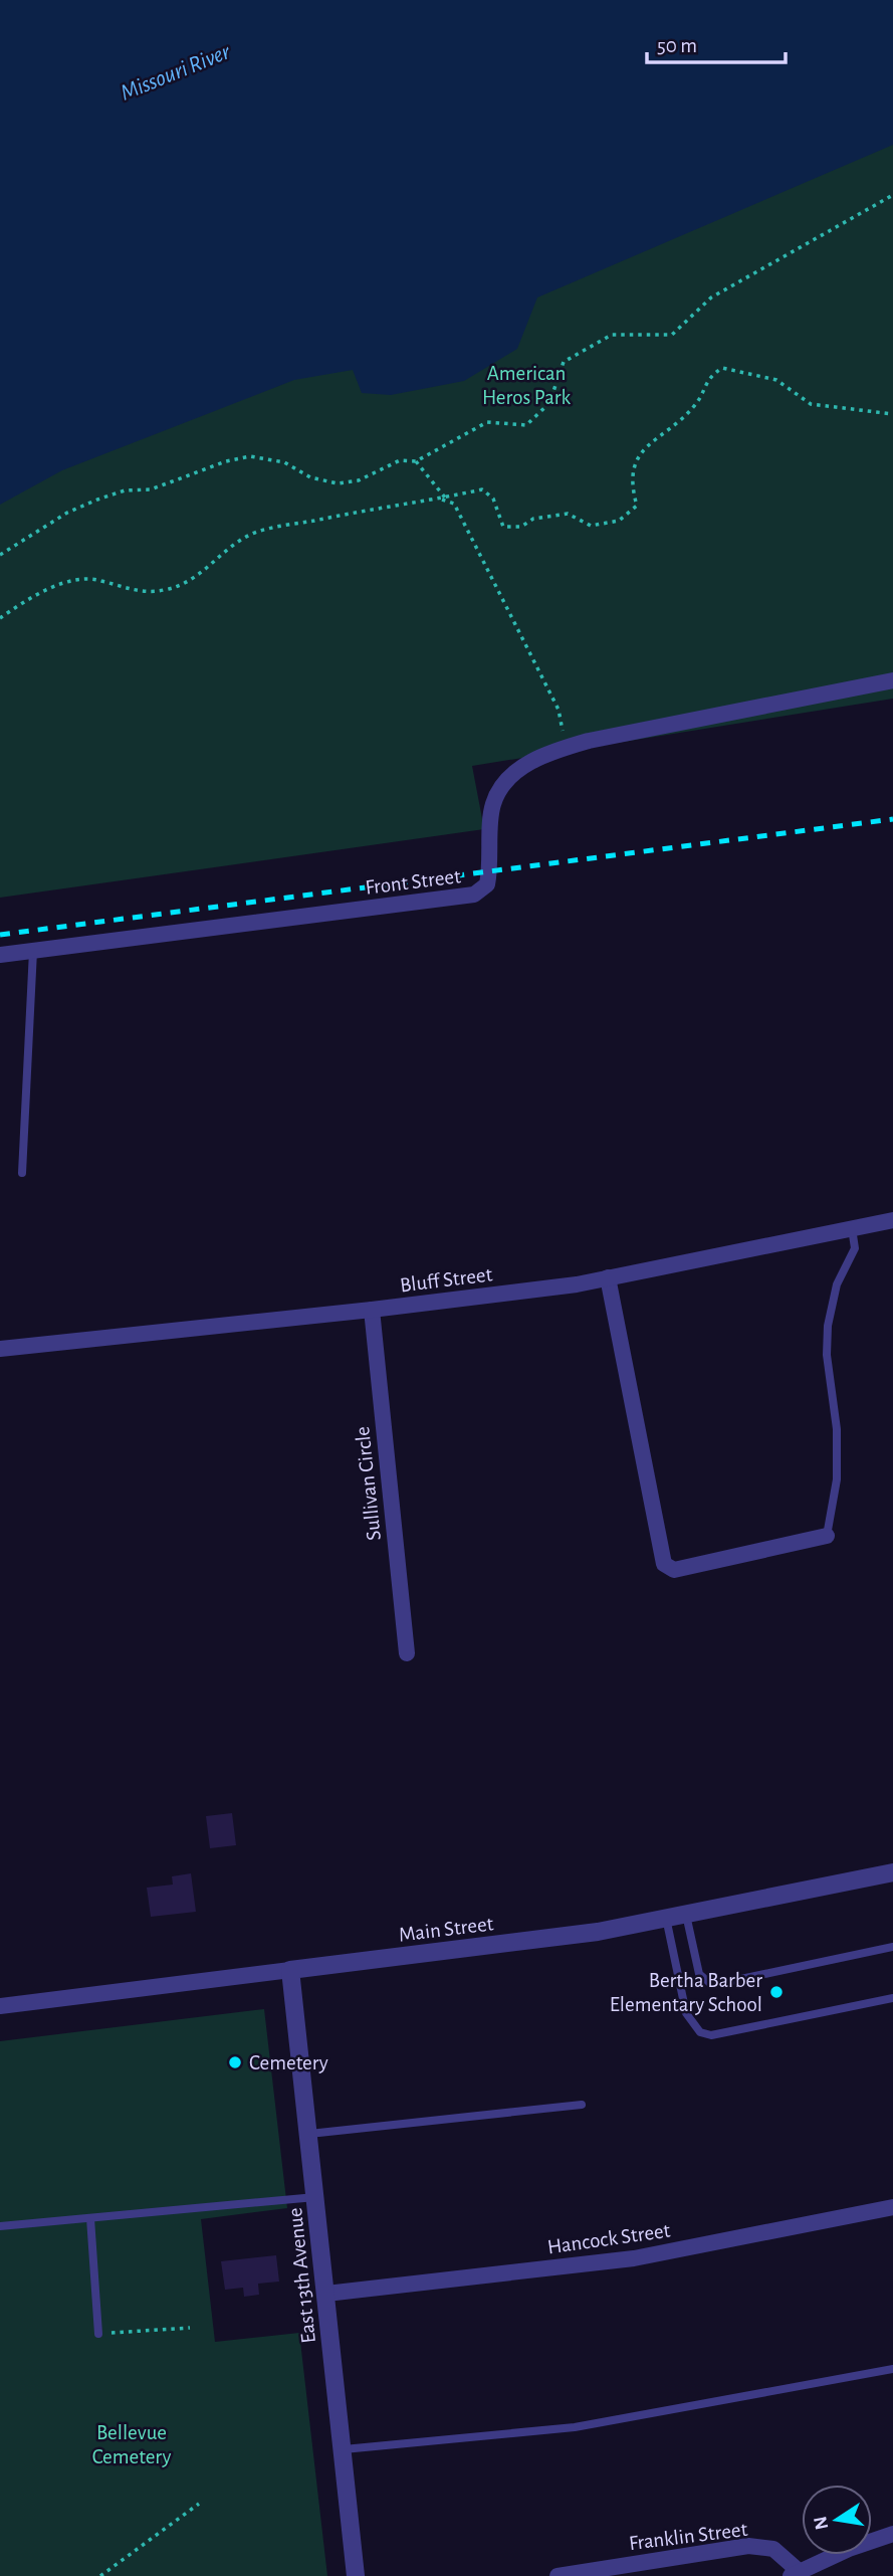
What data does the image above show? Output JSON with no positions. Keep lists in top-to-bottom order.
{
  "streets": {
    "street": [
      "Front Street",
      "Bluff Street",
      "Sullivan Circle",
      "Main Street",
      "Hancock Street",
      "East 13th Avenue",
      "Franklin Street"
    ]
  },
  "crossings": [
    ["Bluff Street", "Sullivan Circle"],
    ["Main Street", "East 13th Avenue"],
    ["Hancock Street", "East 13th Avenue"]
  ],
  "water": ["Missouri River"],
  "parks": ["American Heros Park", "Bellevue Cemetery"],
  "places": ["Bertha Barber Elementary School", "Cemetery"],
  "scale_bar": "50 m",
  "north": "left"
}
